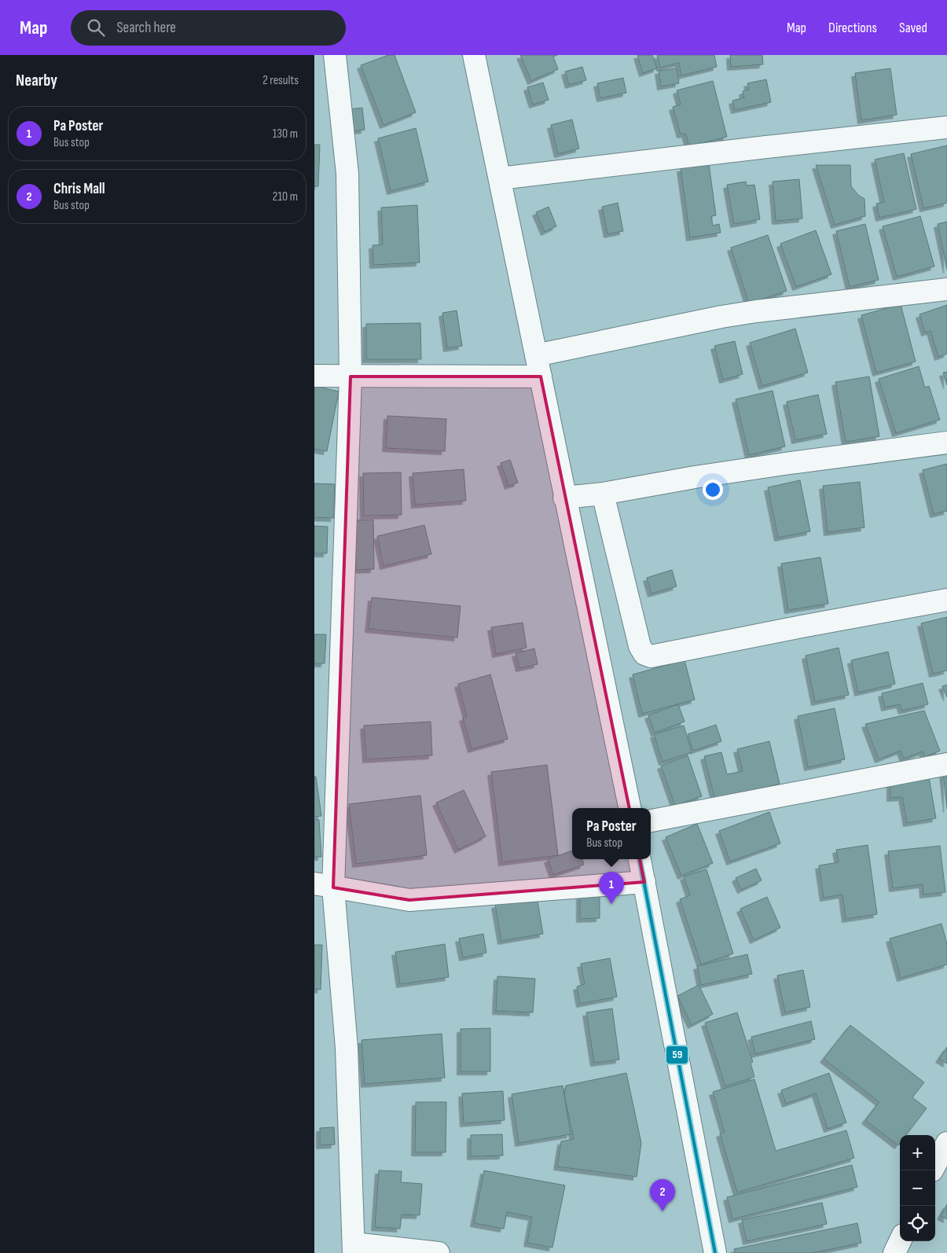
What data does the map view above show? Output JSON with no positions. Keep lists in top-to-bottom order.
{
  "lines": ["transit line 59"],
  "page": {
    "header": "Map",
    "search": "Search here",
    "nav": ["Map", "Directions", "Saved"],
    "heading": ["Nearby", "2 results"],
    "list": [
      {
        "mark": "1",
        "name": "Pa Poster",
        "note": "Bus stop",
        "value": "130 m"
      },
      {
        "mark": "2",
        "name": "Chris Mall",
        "note": "Bus stop",
        "value": "210 m"
      }
    ],
    "popup": ["Pa Poster", "Bus stop"],
    "pins": ["1", "2"],
    "map_buttons": ["+", "−"]
  }
}
